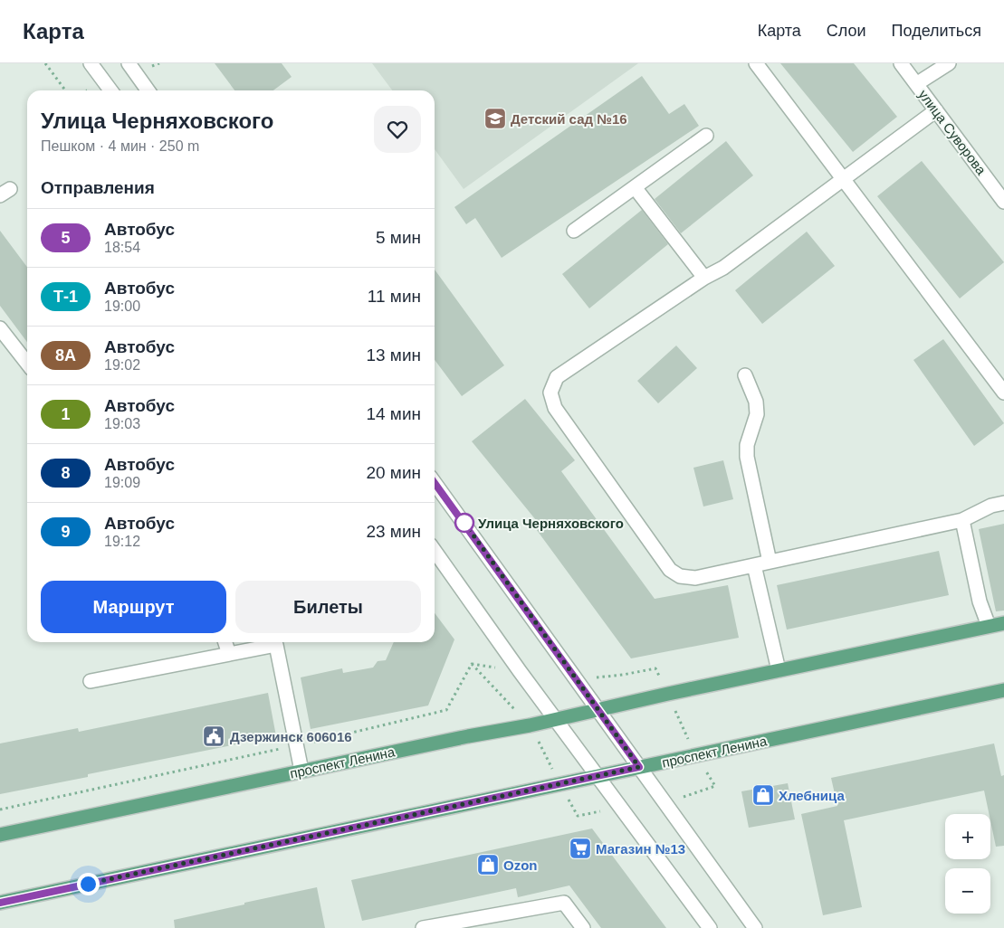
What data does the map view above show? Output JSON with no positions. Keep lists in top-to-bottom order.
{
  "streets": {
    "main road": ["проспект Ленина"],
    "street": ["улица Суворова"]
  },
  "places": {
    "school or university": ["Детский сад №16"],
    "other": ["Улица Черняховского"],
    "public building": ["Дзержинск 606016"],
    "shop": ["Хлебница", "Ozon"],
    "supermarket": ["Магазин №13"]
  },
  "lines": ["bus line 5"],
  "page": {
    "header": "Карта",
    "nav": ["Карта", "Слои", "Поделиться"],
    "heading": [
      ["Улица Черняховского", "Пешком · 4 мин · 250 m"],
      "Отправления"
    ],
    "list": [
      {
        "mark": "5",
        "name": "Автобус",
        "note": "18:54",
        "value": "5 мин"
      },
      {
        "mark": "Т-1",
        "name": "Автобус",
        "note": "19:00",
        "value": "11 мин"
      },
      {
        "mark": "8А",
        "name": "Автобус",
        "note": "19:02",
        "value": "13 мин"
      },
      {
        "mark": "1",
        "name": "Автобус",
        "note": "19:03",
        "value": "14 мин"
      },
      {
        "mark": "8",
        "name": "Автобус",
        "note": "19:09",
        "value": "20 мин"
      },
      {
        "mark": "9",
        "name": "Автобус",
        "note": "19:12",
        "value": "23 мин"
      }
    ],
    "buttons": ["Маршрут", "Билеты"],
    "map_buttons": ["+", "−"]
  }
}
